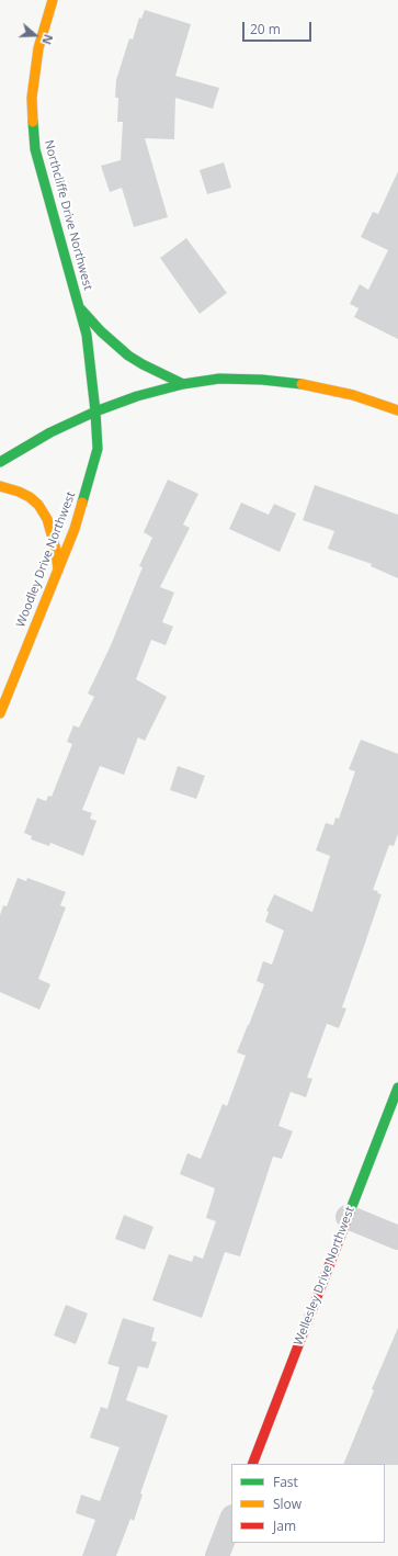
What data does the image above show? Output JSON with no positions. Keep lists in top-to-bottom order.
{
  "streets": {
    "street": ["Northcliffe Drive Northwest", "Woodley Drive Northwest", "Wellesley Drive Northwest"]
  },
  "crossings": [
    ["Northcliffe Drive Northwest", "Woodley Drive Northwest"]
  ],
  "legend": ["Fast", "Slow", "Jam"],
  "scale_bar": "20 m",
  "north": "right"
}
